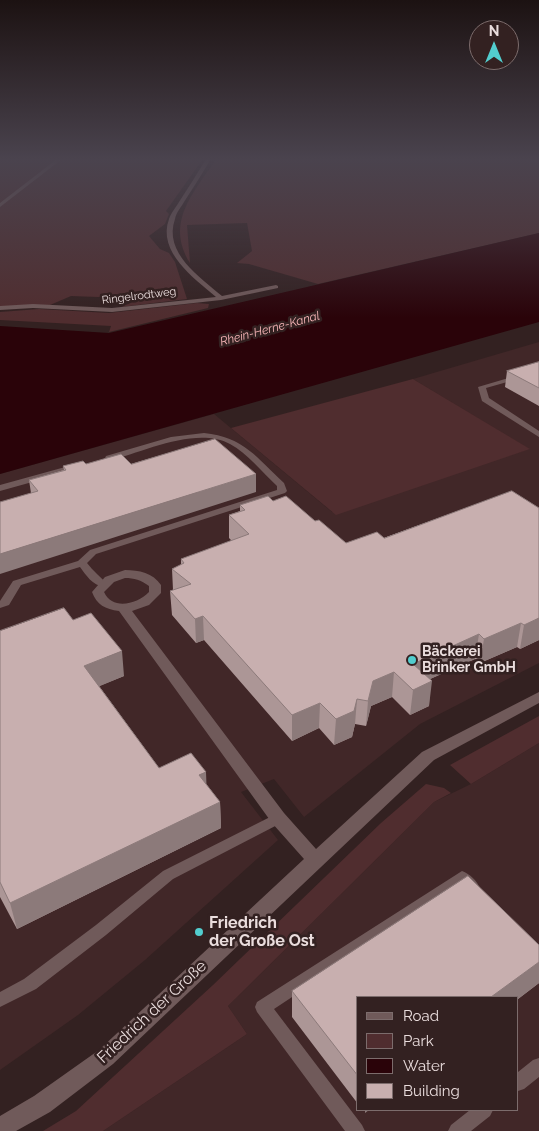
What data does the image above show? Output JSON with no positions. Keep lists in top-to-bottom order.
{
  "streets": {
    "street": ["Friedrich der Große"],
    "lane": ["Ringelrodtweg"]
  },
  "water": ["Rhein-Herne-Kanal"],
  "places": ["Bäckerei Brinker GmbH", "Friedrich der Große Ost"],
  "legend": [
    "Road",
    "Park",
    "Water",
    "Building"
  ],
  "north": "top"
}
